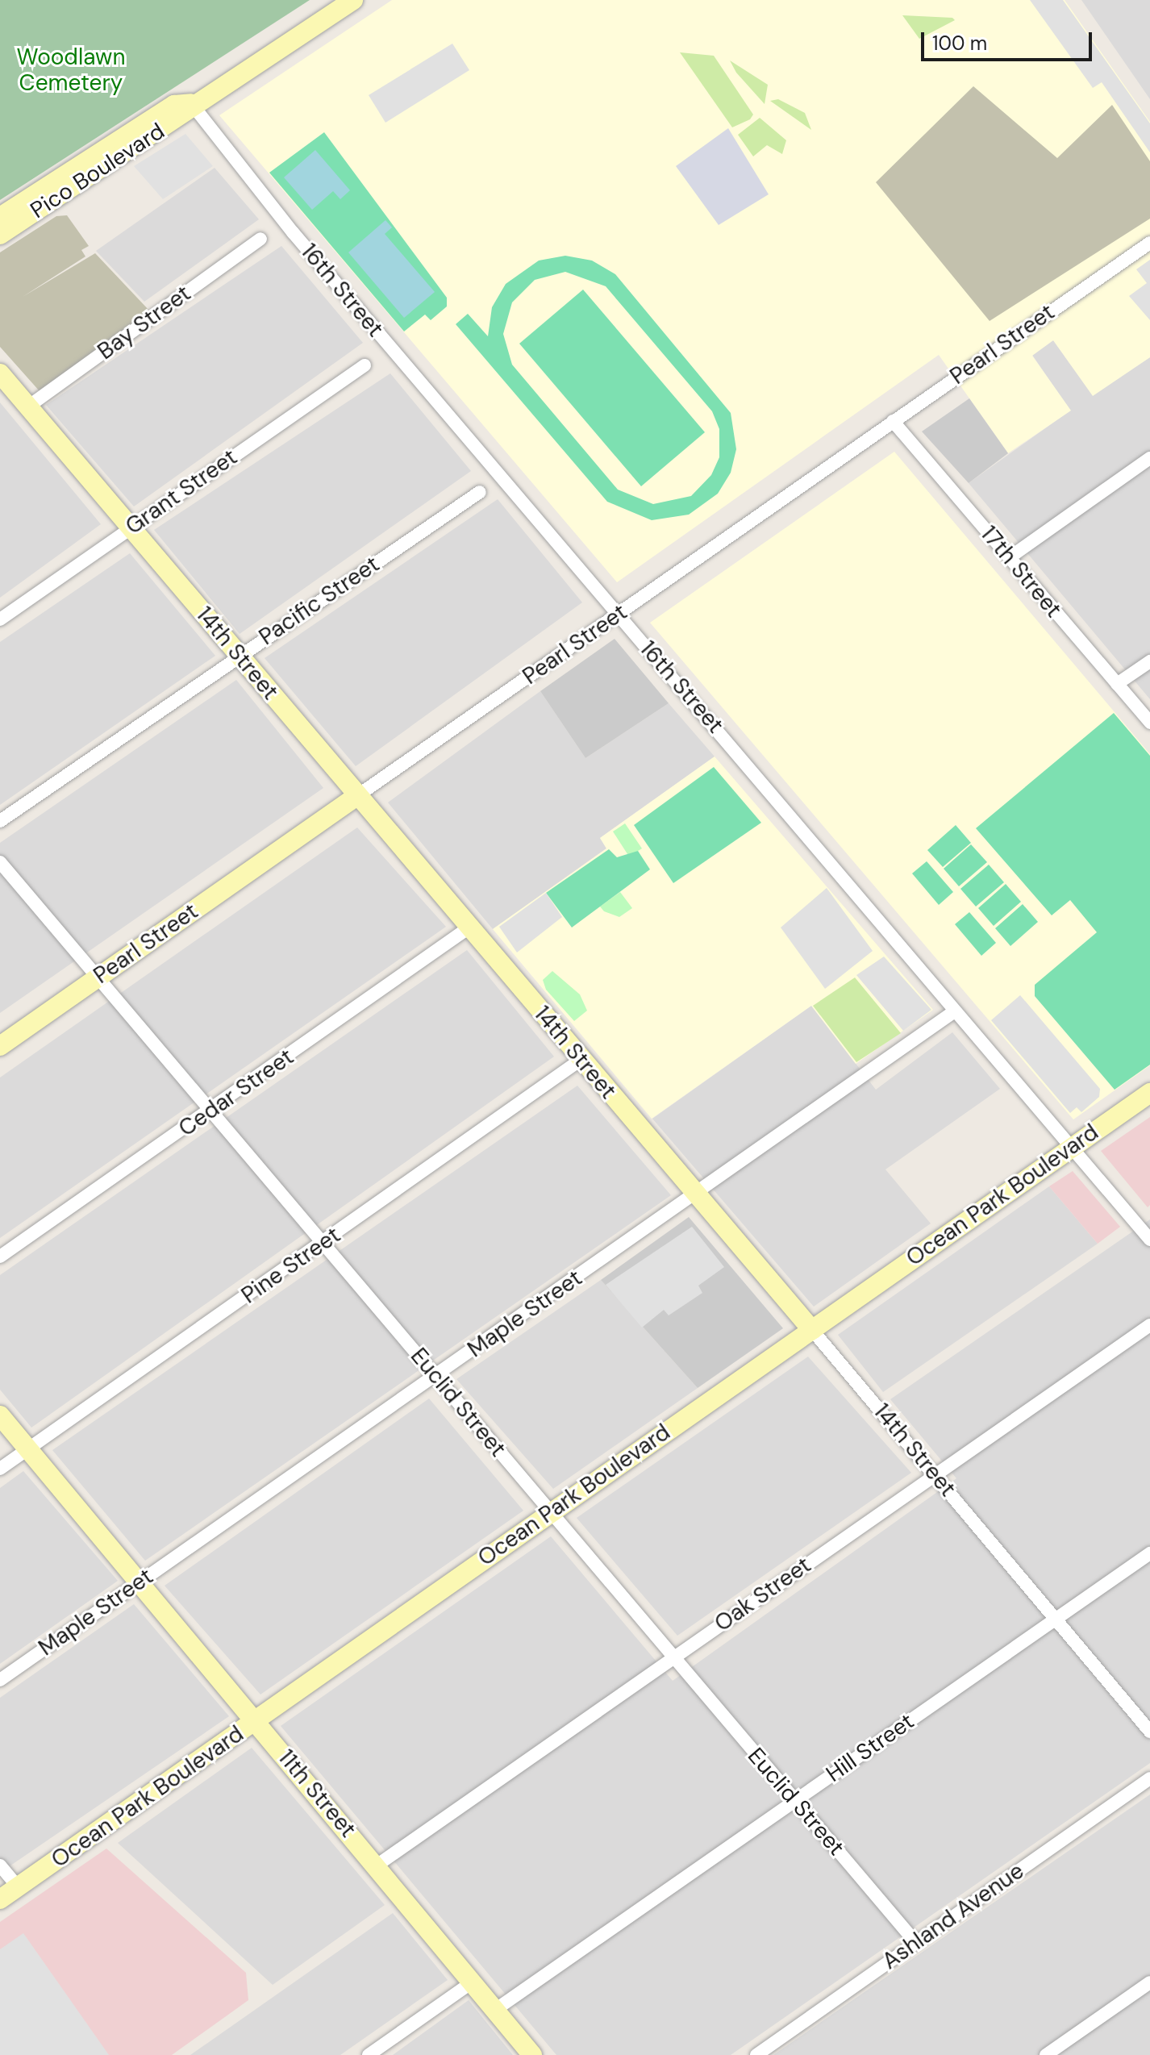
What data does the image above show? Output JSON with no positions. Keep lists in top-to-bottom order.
{
  "streets": {
    "street": [
      "Pico Boulevard",
      "16th Street",
      "Bay Street",
      "Pearl Street",
      "Grant Street",
      "17th Street",
      "Pacific Street",
      "14th Street",
      "Cedar Street",
      "Ocean Park Boulevard",
      "Pine Street",
      "Maple Street",
      "Euclid Street",
      "Oak Street",
      "Hill Street",
      "11th Street",
      "Ashland Avenue"
    ]
  },
  "crossings": [
    ["Pico Boulevard", "16th Street"],
    ["16th Street", "Pearl Street"],
    ["16th Street", "Ocean Park Boulevard"],
    ["16th Street", "Maple Street"],
    ["Bay Street", "14th Street"],
    ["Pearl Street", "17th Street"],
    ["Pearl Street", "14th Street"],
    ["Pearl Street", "Euclid Street"],
    ["Grant Street", "14th Street"],
    ["Pacific Street", "14th Street"],
    ["14th Street", "Cedar Street"],
    ["14th Street", "Ocean Park Boulevard"],
    ["14th Street", "Pine Street"],
    ["14th Street", "Maple Street"],
    ["14th Street", "Oak Street"],
    ["14th Street", "Hill Street"],
    ["Cedar Street", "Euclid Street"],
    ["Ocean Park Boulevard", "Euclid Street"],
    ["Ocean Park Boulevard", "11th Street"],
    ["Pine Street", "Euclid Street"],
    ["Pine Street", "11th Street"],
    ["Maple Street", "Euclid Street"],
    ["Maple Street", "11th Street"],
    ["Euclid Street", "Oak Street"],
    ["Euclid Street", "Hill Street"],
    ["Euclid Street", "Ashland Avenue"],
    ["Oak Street", "11th Street"],
    ["Hill Street", "11th Street"]
  ],
  "parks": ["Woodlawn Cemetery"],
  "scale_bar": "100 m"
}
